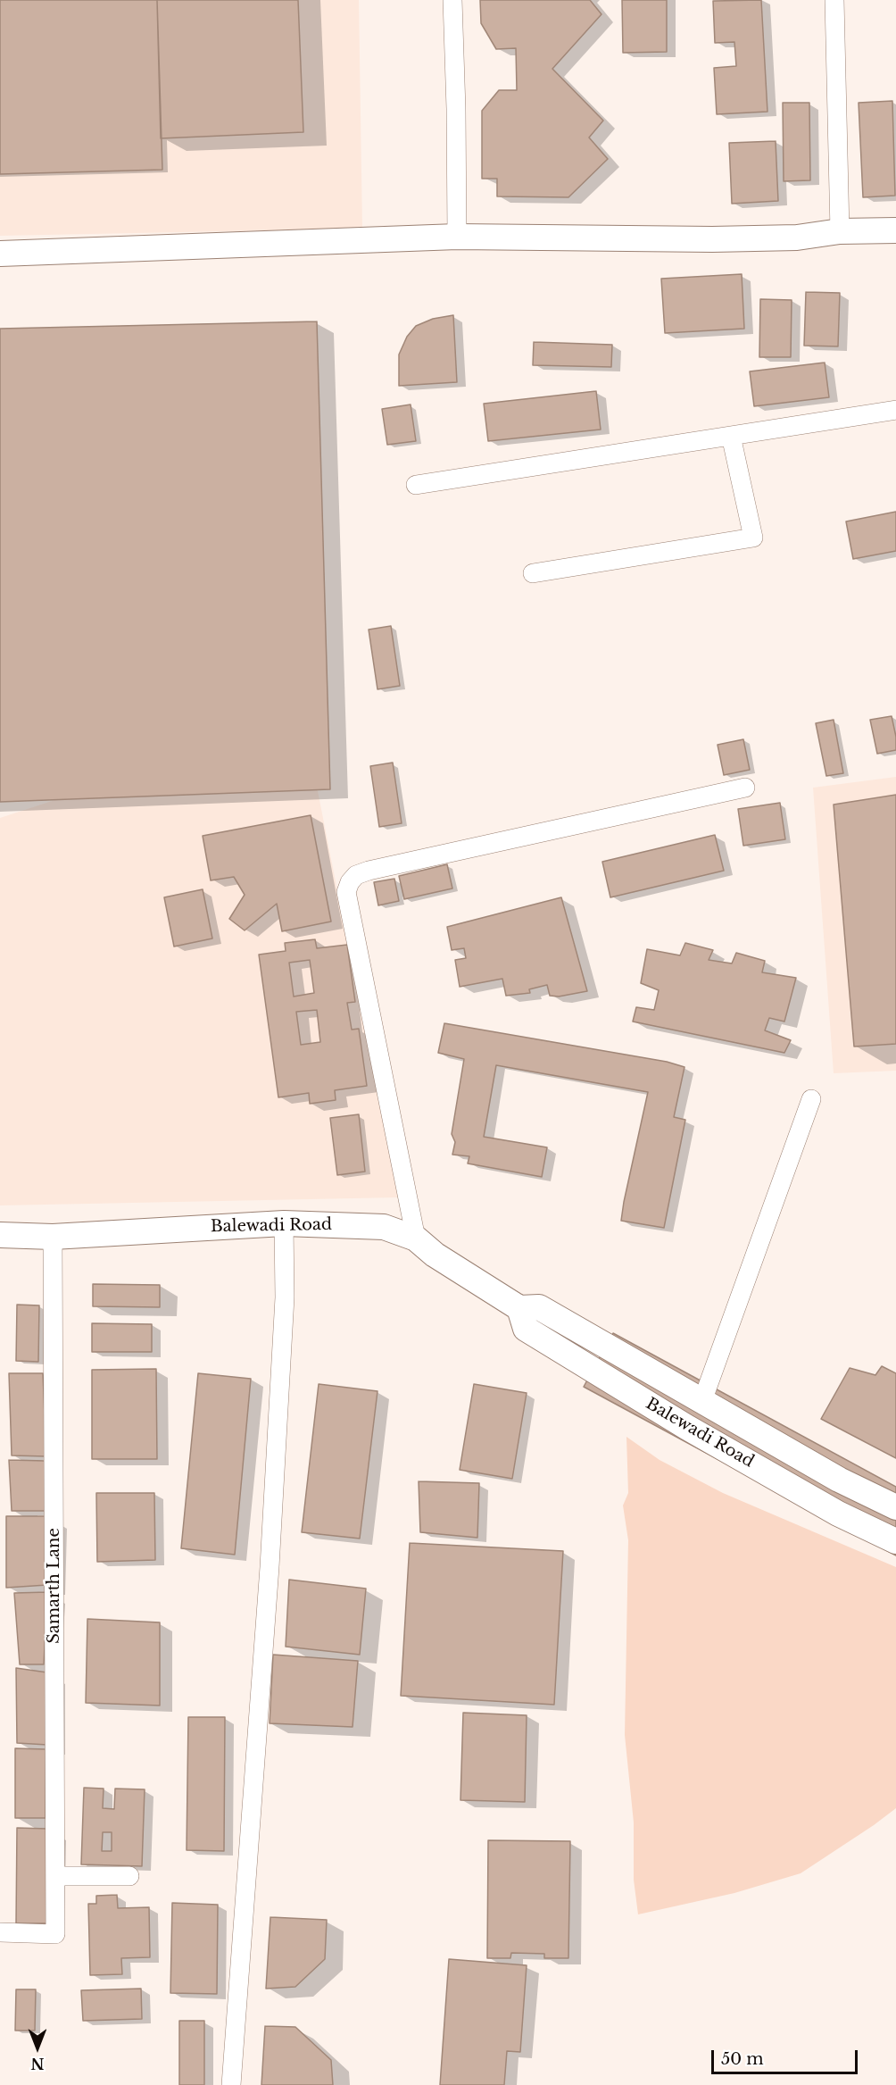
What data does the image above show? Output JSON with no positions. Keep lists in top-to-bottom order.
{
  "streets": {
    "main road": ["Balewadi Road"],
    "street": ["Samarth Lane"]
  },
  "crossings": [
    ["Balewadi Road", "Samarth Lane"]
  ],
  "scale_bar": "50 m",
  "north": "bottom"
}
